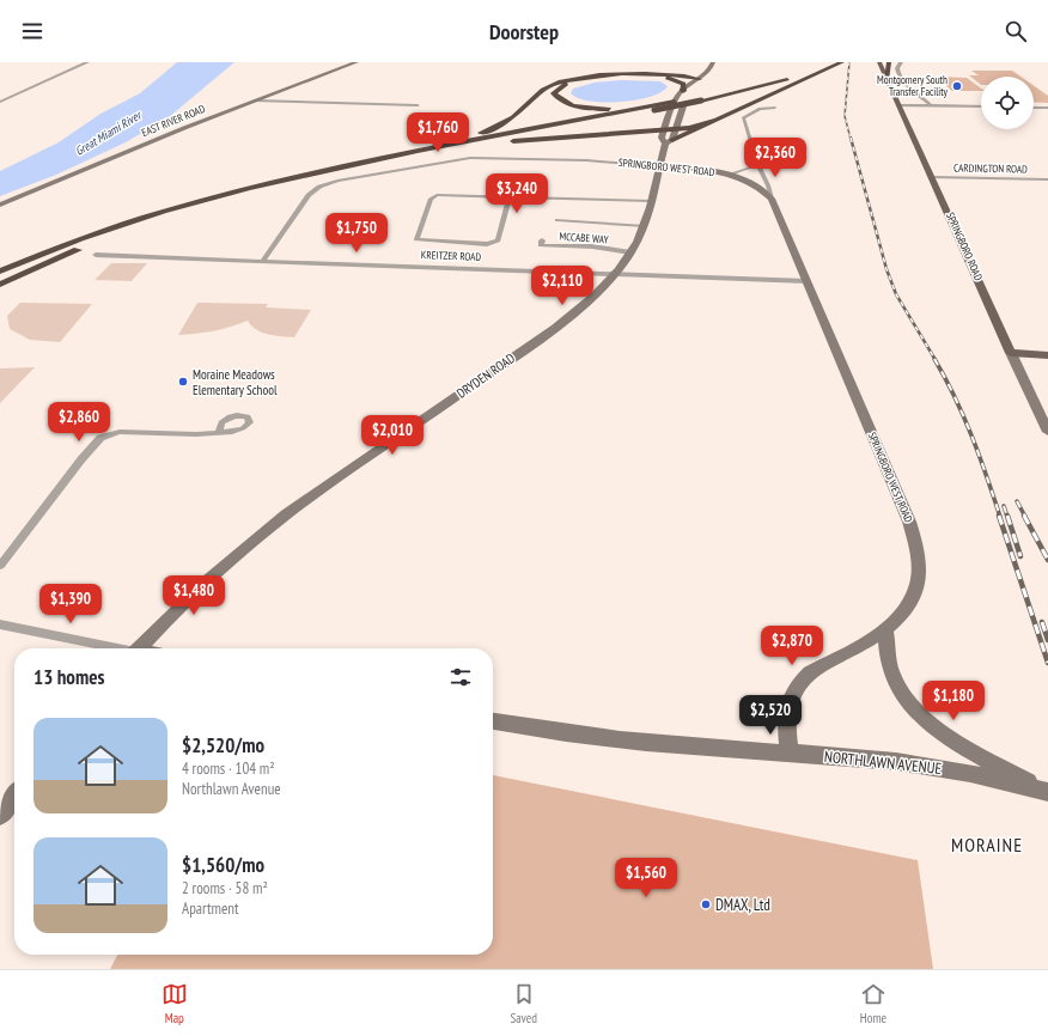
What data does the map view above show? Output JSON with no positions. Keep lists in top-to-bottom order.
{
  "streets": {
    "main road": ["SPRINGBORO ROAD"],
    "street": [
      "EAST RIVER ROAD",
      "SPRINGBORO WEST ROAD",
      "CARDINGTON ROAD",
      "MCCABE WAY",
      "KREITZER ROAD",
      "DRYDEN ROAD",
      "NORTHLAWN AVENUE"
    ]
  },
  "crossings": [
    ["SPRINGBORO WEST ROAD", "KREITZER ROAD"],
    ["SPRINGBORO WEST ROAD", "DRYDEN ROAD"],
    ["SPRINGBORO WEST ROAD", "NORTHLAWN AVENUE"],
    ["CARDINGTON ROAD", "SPRINGBORO ROAD"],
    ["MCCABE WAY", "DRYDEN ROAD"],
    ["KREITZER ROAD", "DRYDEN ROAD"]
  ],
  "districts": ["MORAINE"],
  "water": ["Great Miami River"],
  "places": ["Montgomery South Transfer Facility", "Moraine Meadows Elementary School", "DMAX, Ltd"],
  "page": {
    "header": "Doorstep",
    "price": [
      "$1,760",
      "$2,360",
      "$3,240",
      "$1,750",
      "$2,110",
      "$2,860",
      "$2,010",
      "$1,480",
      "$1,390",
      "$2,870",
      "$1,180",
      "$2,520",
      "$1,560"
    ],
    "heading": "13 homes",
    "list": [
      {
        "name": "$2,520/mo",
        "note": "4 rooms · 104 m² · Northlawn Avenue"
      },
      {
        "name": "$1,560/mo",
        "note": "2 rooms · 58 m² · Apartment"
      }
    ],
    "tabs": ["Map", "Saved", "Home"]
  }
}
